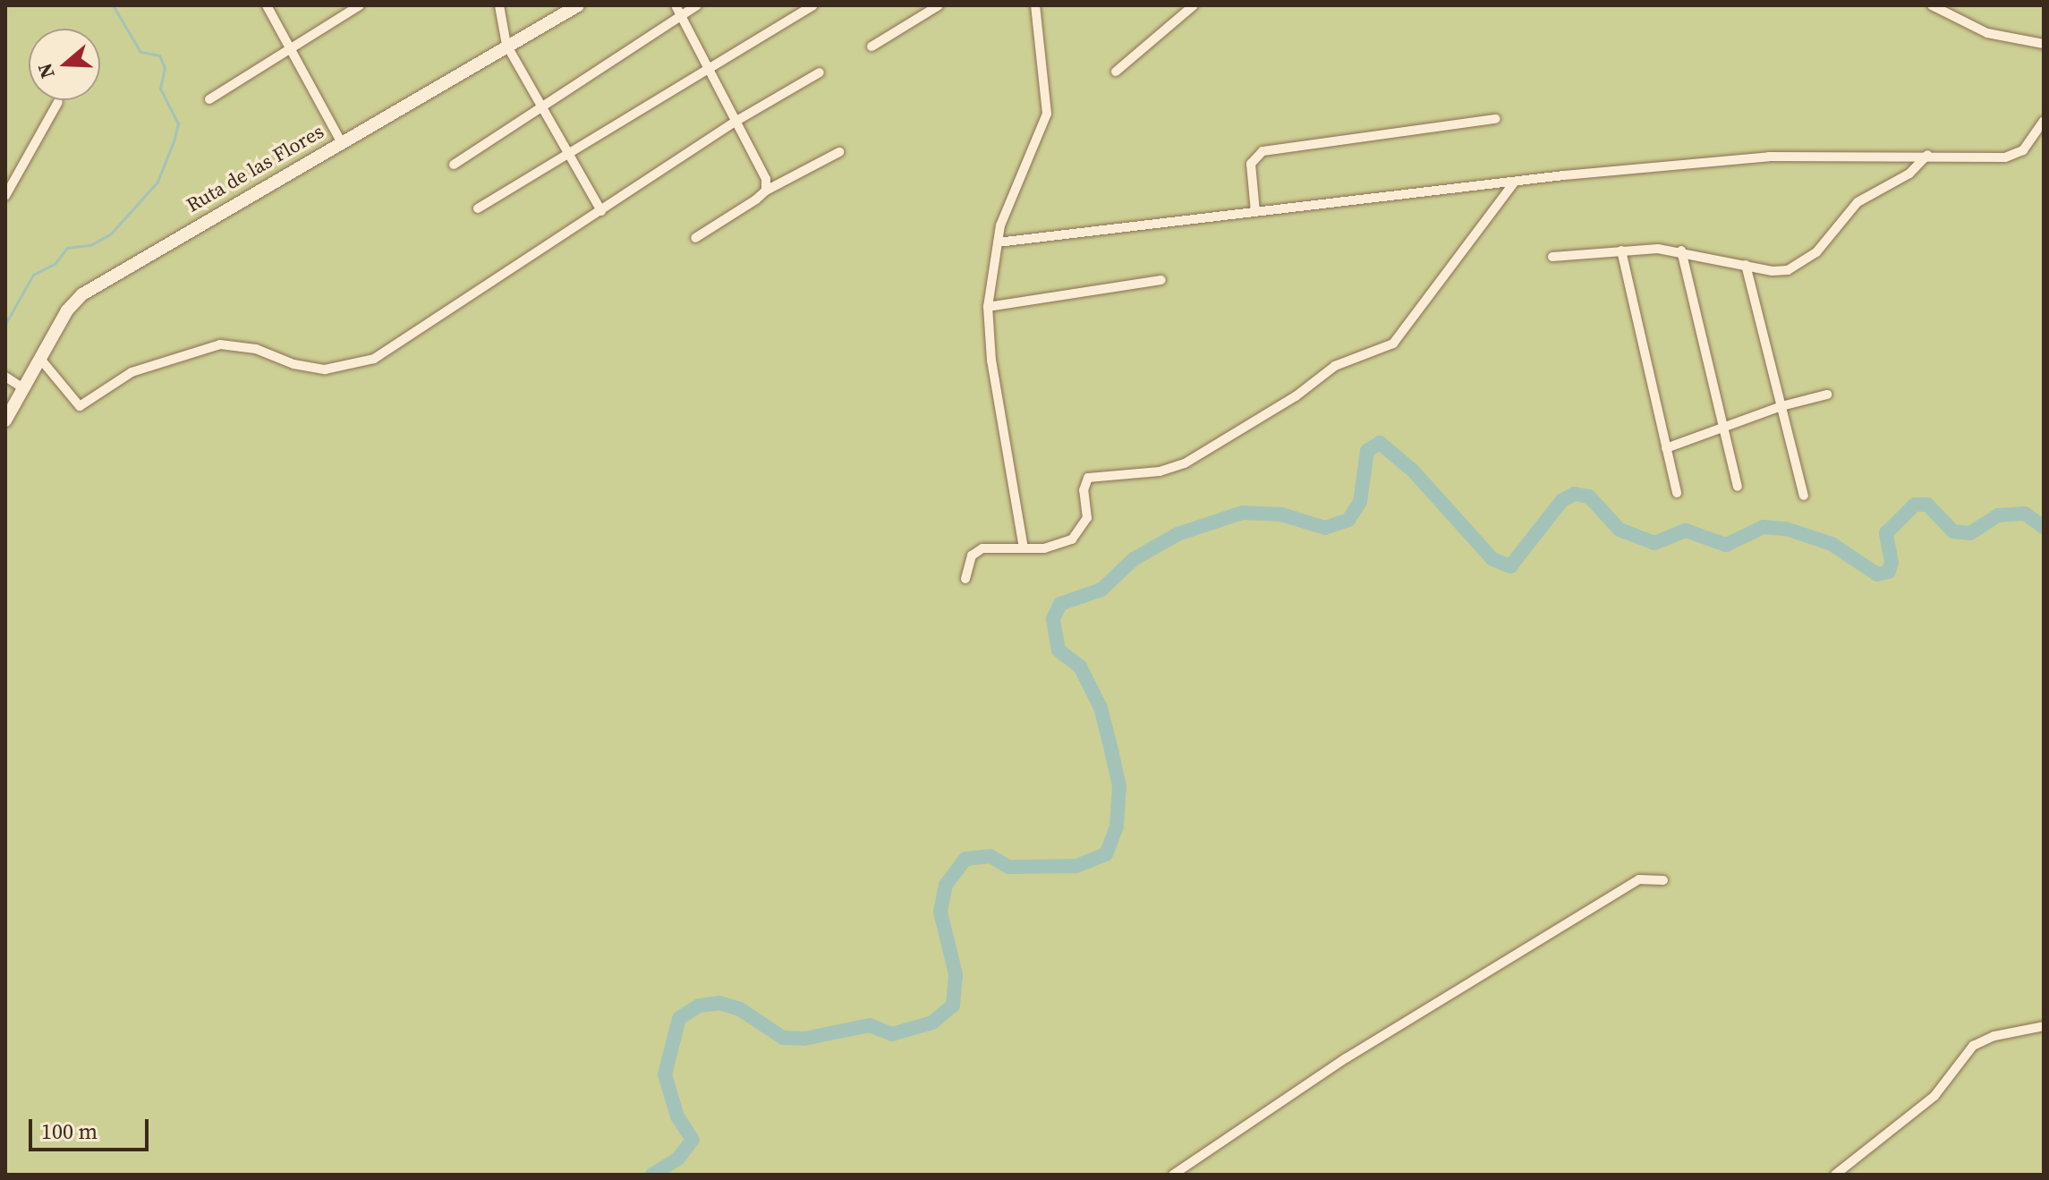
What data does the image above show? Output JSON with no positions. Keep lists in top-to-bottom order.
{
  "streets": {
    "main road": ["Ruta de las Flores"]
  },
  "scale_bar": "100 m",
  "north": "left"
}
